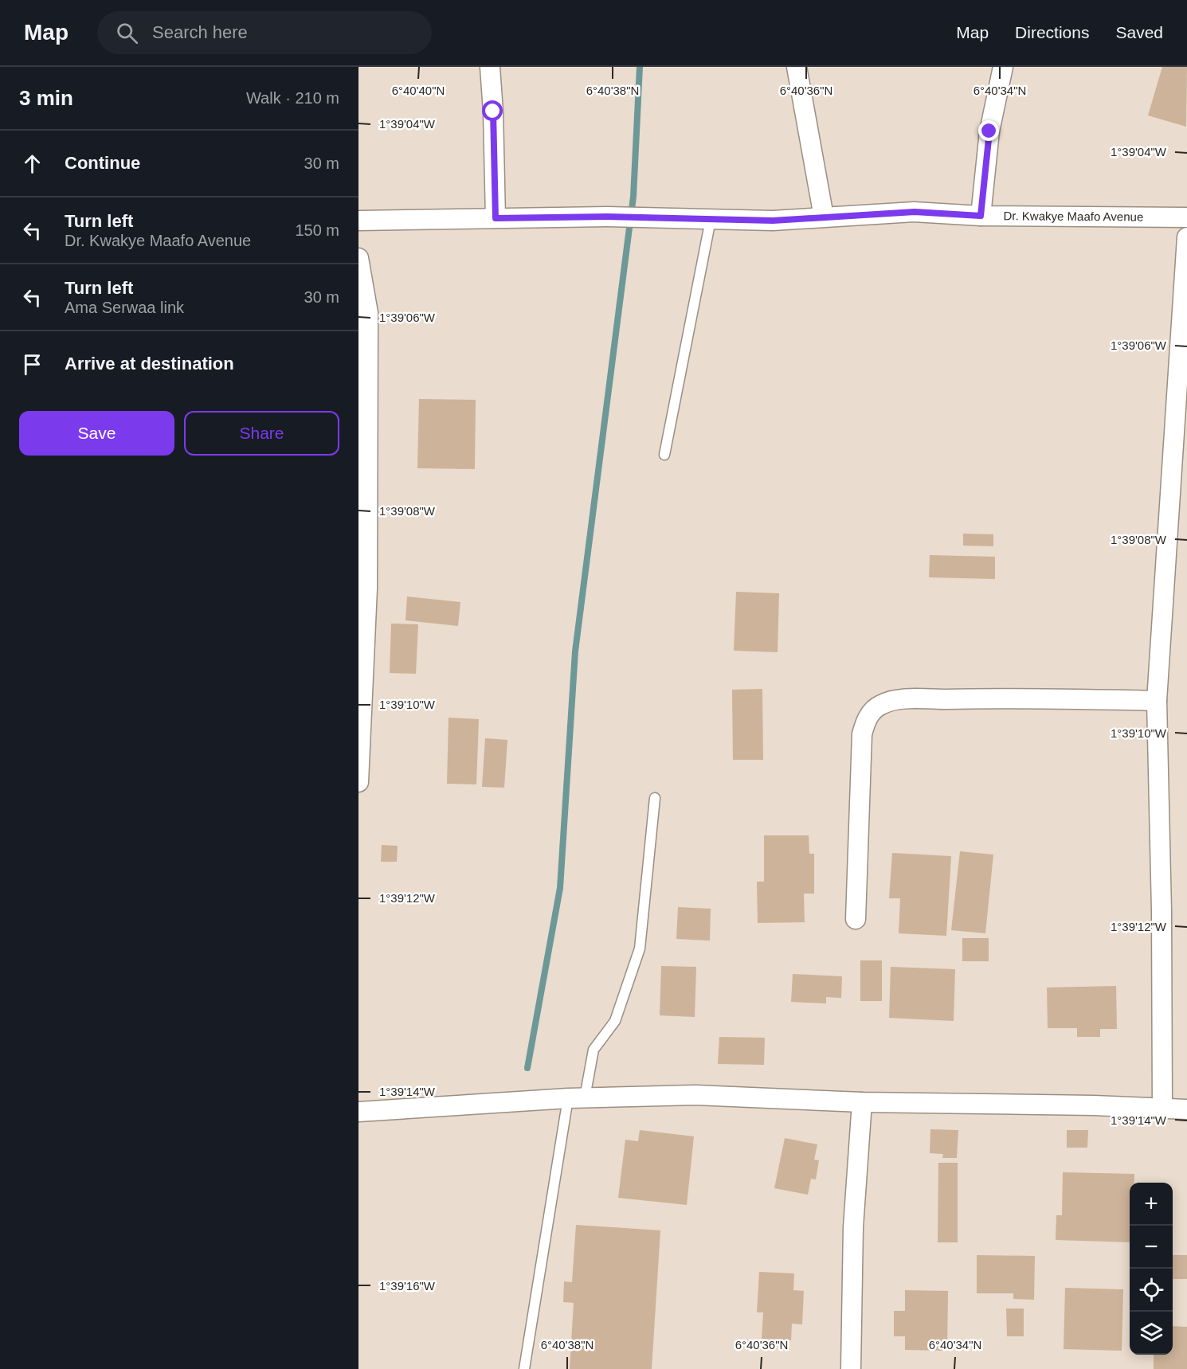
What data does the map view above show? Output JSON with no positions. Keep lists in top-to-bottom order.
{
  "streets": {
    "street": ["Dr. Kwakye Maafo Avenue"]
  },
  "page": {
    "header": "Map",
    "search": "Search here",
    "nav": ["Map", "Directions", "Saved"],
    "heading": ["3 min", "Walk · 210 m"],
    "list": [
      ["Continue", "30 m"],
      ["Turn left", "Dr. Kwakye Maafo Avenue", "150 m"],
      ["Turn left", "Ama Serwaa link", "30 m"],
      "Arrive at destination"
    ],
    "buttons": ["Save", "Share"],
    "map_buttons": ["+", "−"]
  },
  "coordinates": [
    "6°40'40\"N",
    "6°40'38\"N",
    "6°40'36\"N",
    "6°40'34\"N",
    "1°39'04\"W",
    "1°39'06\"W",
    "1°39'08\"W",
    "1°39'10\"W",
    "1°39'12\"W",
    "1°39'14\"W",
    "1°39'16\"W"
  ]
}
